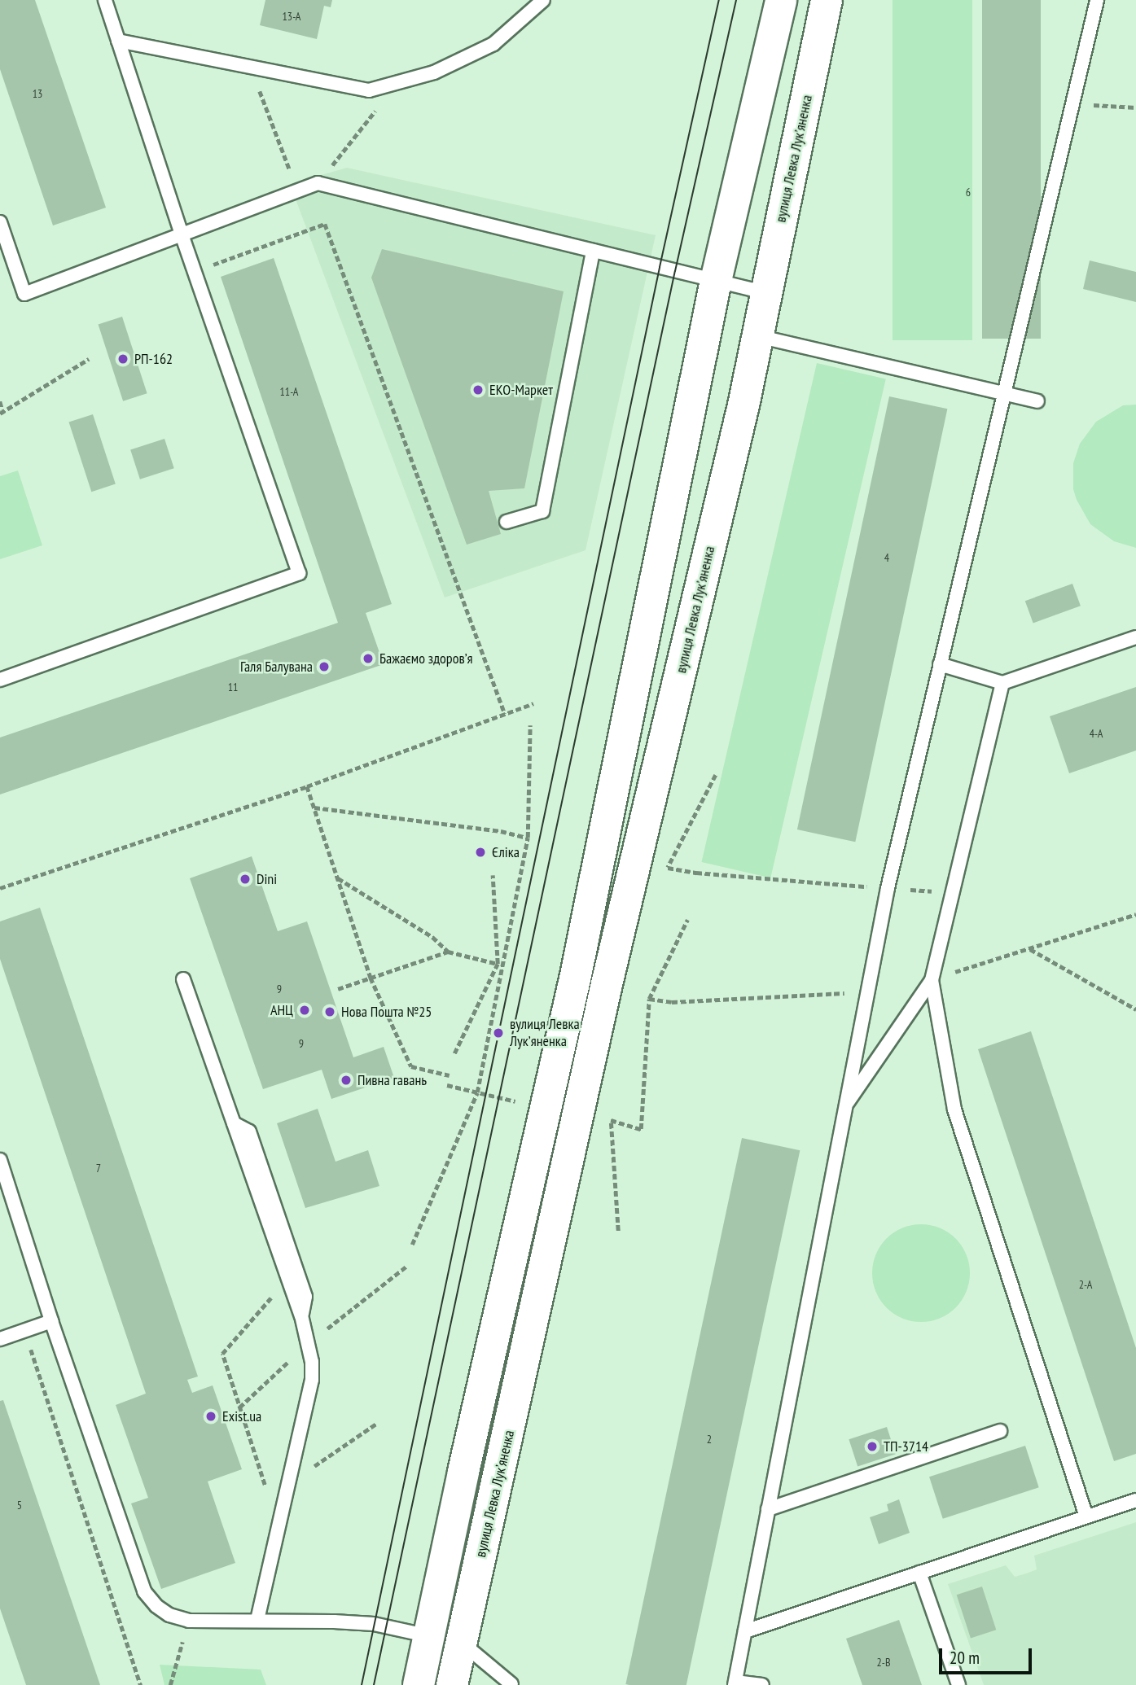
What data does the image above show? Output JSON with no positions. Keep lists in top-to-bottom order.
{
  "streets": {
    "main road": ["вулиця Левка Лукʼяненка"]
  },
  "places": [
    "РП-162",
    "ЕКО-Маркет",
    "Бажаємо здоровʼя",
    "Галя Балувана",
    "Єліка",
    "Dini",
    "АНЦ",
    "Нова Пошта №25",
    "вулиця Левка Лукʼяненка",
    "Пивна гавань",
    "Exist.ua",
    "ТП-3714"
  ],
  "house_numbers": [
    "13-А",
    "13",
    "6",
    "11-А",
    "4",
    "11",
    "4-А",
    "9",
    "9",
    "7",
    "2-А",
    "2",
    "5",
    "2-В"
  ],
  "scale_bar": "20 m"
}
